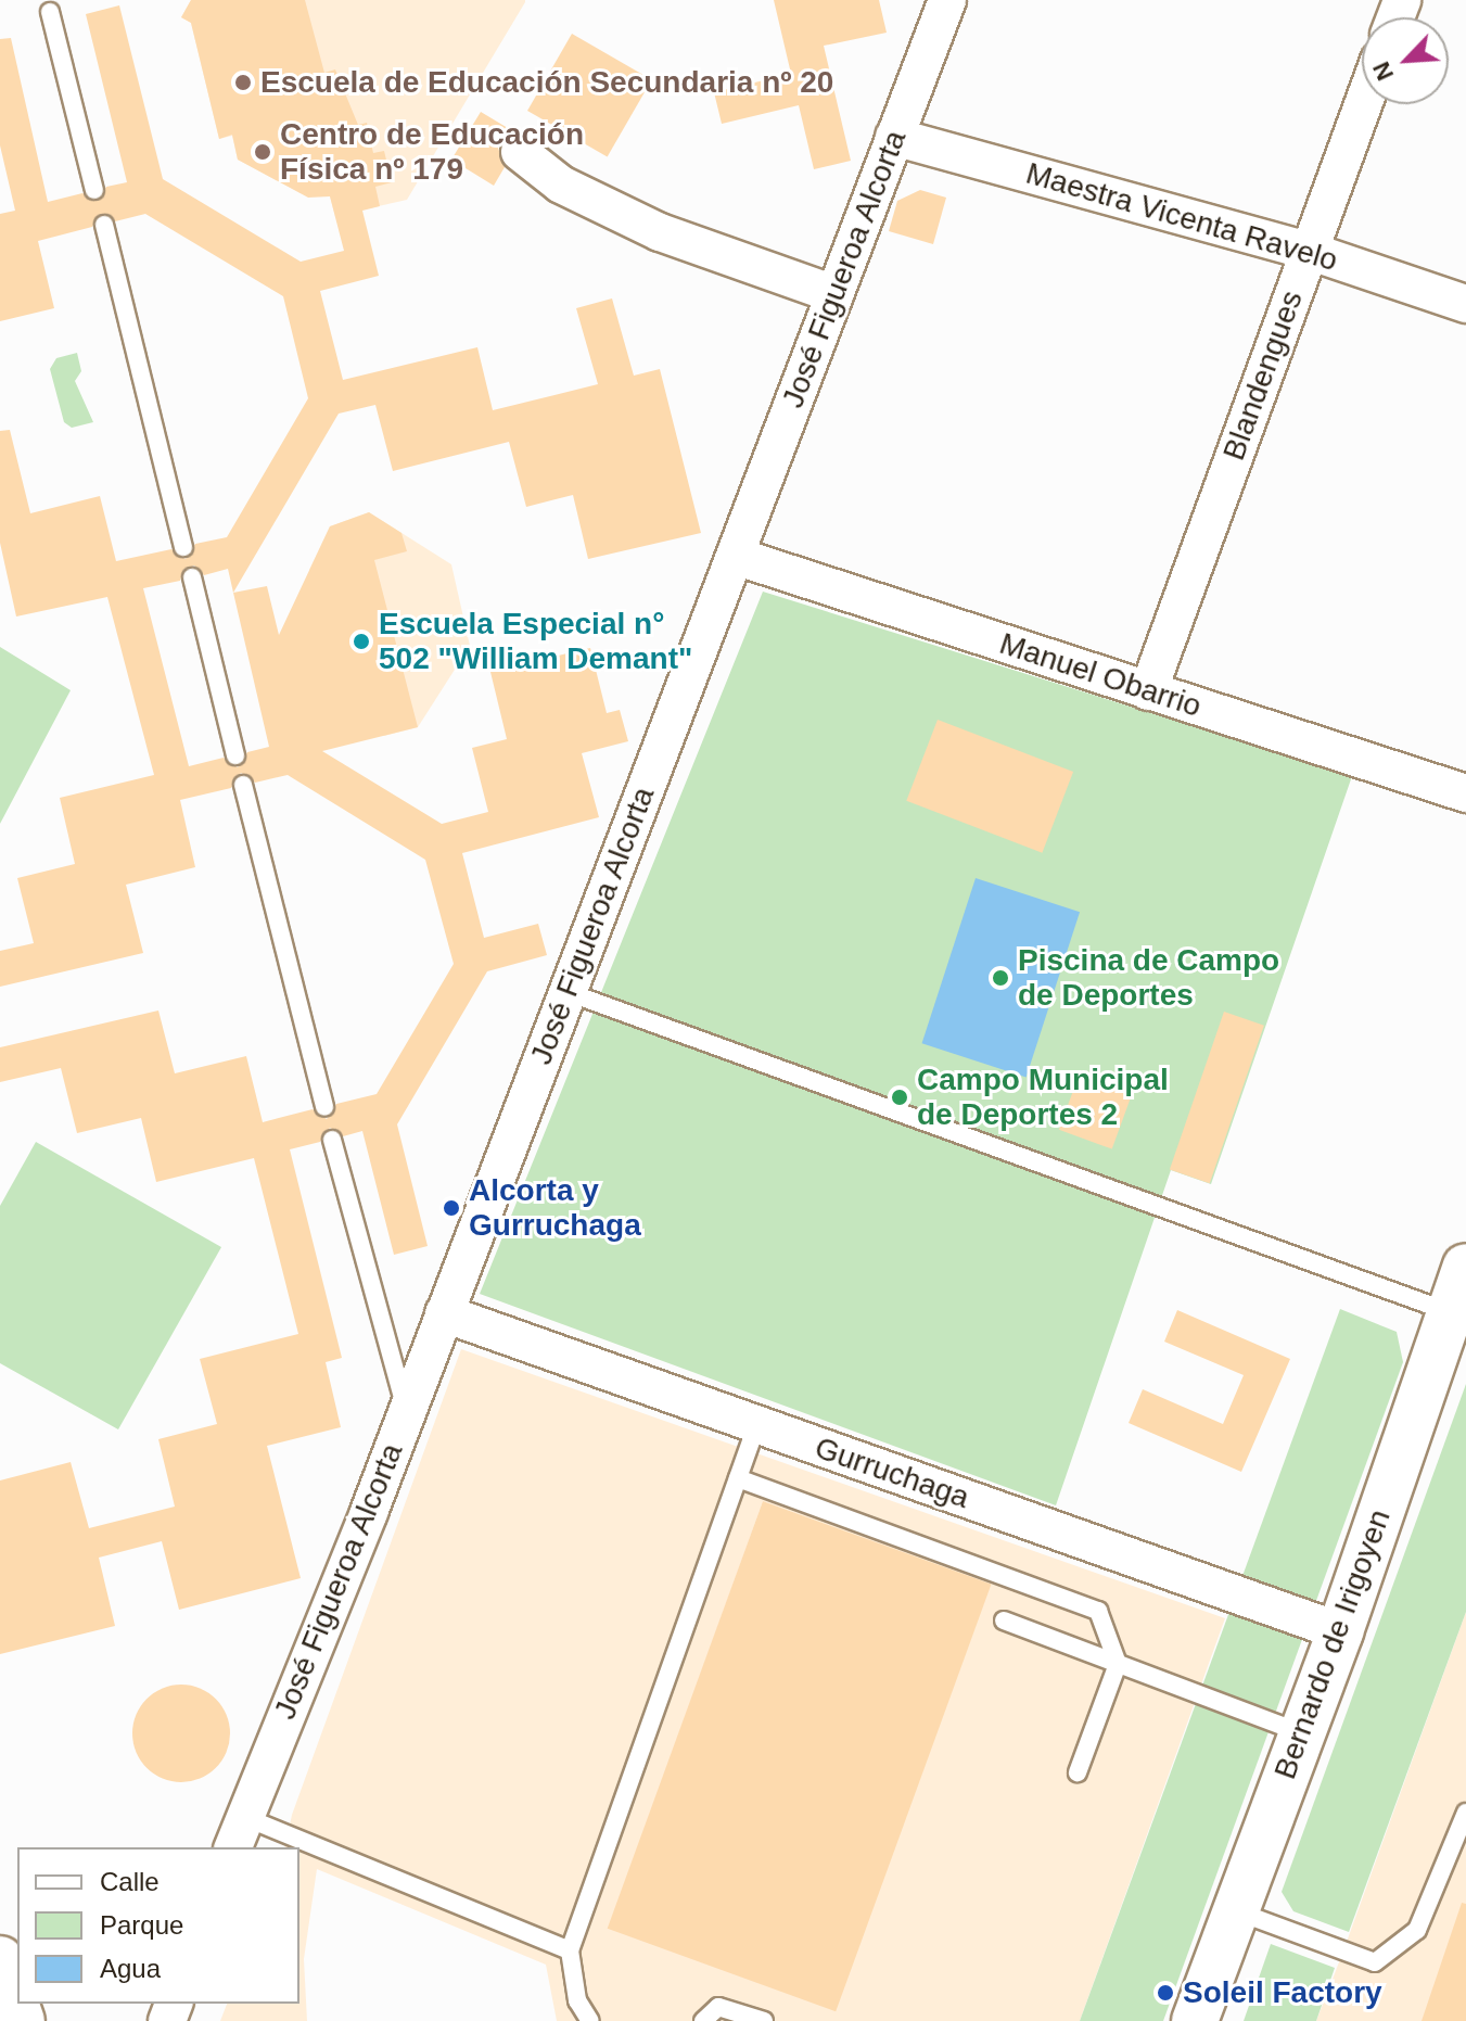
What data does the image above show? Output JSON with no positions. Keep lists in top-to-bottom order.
{
  "streets": {
    "street": [
      "Maestra Vicenta Ravelo",
      "José Figueroa Alcorta",
      "Blandengues",
      "Manuel Obarrio",
      "Gurruchaga",
      "Bernardo de Irigoyen"
    ]
  },
  "crossings": [
    ["Maestra Vicenta Ravelo", "José Figueroa Alcorta"],
    ["Maestra Vicenta Ravelo", "Blandengues"],
    ["José Figueroa Alcorta", "Manuel Obarrio"],
    ["José Figueroa Alcorta", "Gurruchaga"],
    ["Blandengues", "Manuel Obarrio"],
    ["Gurruchaga", "Bernardo de Irigoyen"]
  ],
  "places": [
    "Escuela de Educación Secundaria nº 20",
    "Centro de Educación Física nº 179",
    "Escuela Especial n° 502 \"William Demant\"",
    "Piscina de Campo de Deportes",
    "Campo Municipal de Deportes 2",
    "Alcorta y Gurruchaga",
    "Soleil Factory"
  ],
  "legend": ["Calle", "Parque", "Agua"],
  "north": "bottom left"
}
